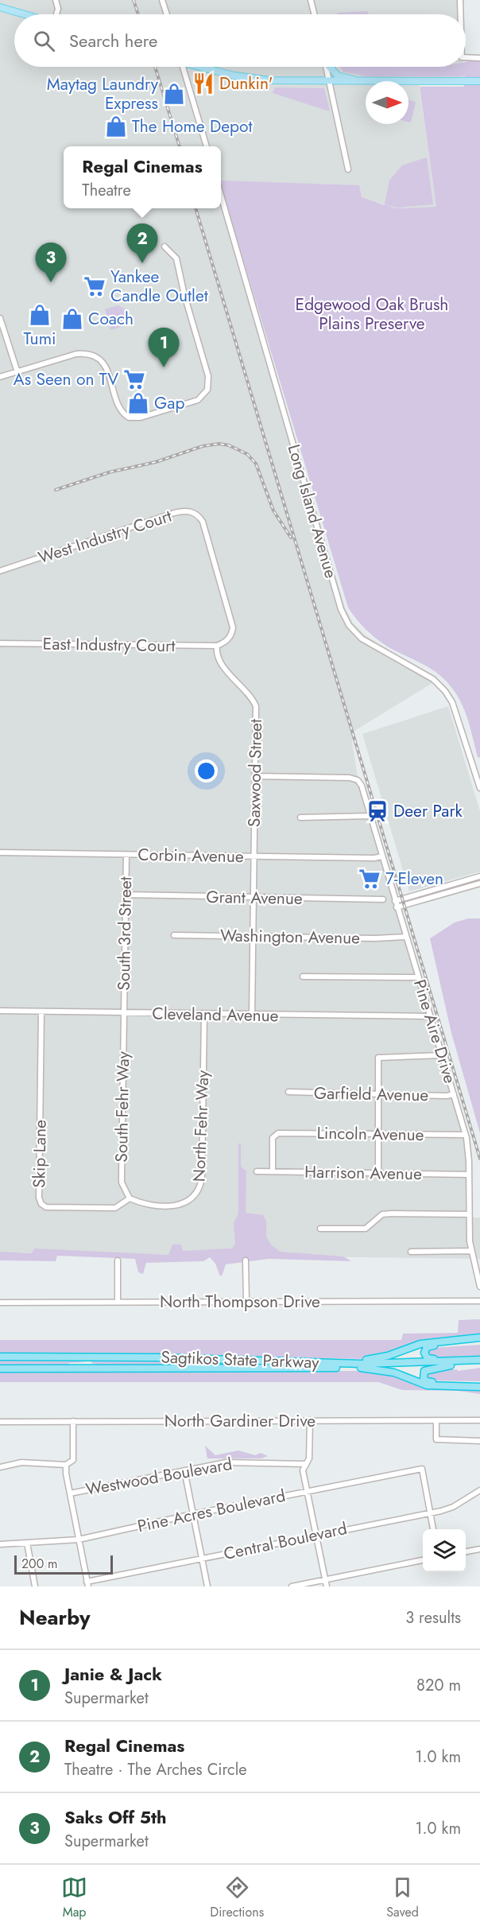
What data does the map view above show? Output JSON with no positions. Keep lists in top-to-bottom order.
{
  "streets": {
    "highway": ["Sagtikos State Parkway"],
    "street": [
      "Long Island Avenue",
      "West Industry Court",
      "East Industry Court",
      "Saxwood Street",
      "Corbin Avenue",
      "Grant Avenue",
      "South 3rd Street",
      "Washington Avenue",
      "Cleveland Avenue",
      "Pine Aire Drive",
      "Garfield Avenue",
      "South Fehr Way",
      "North Fehr Way",
      "Lincoln Avenue",
      "Skip Lane",
      "Harrison Avenue",
      "North Thompson Drive",
      "North Gardiner Drive",
      "Westwood Boulevard",
      "Pine Acres Boulevard",
      "Central Boulevard"
    ]
  },
  "crossings": [
    ["West Industry Court", "East Industry Court"],
    ["West Industry Court", "Saxwood Street"],
    ["East Industry Court", "Saxwood Street"],
    ["Saxwood Street", "Corbin Avenue"],
    ["Saxwood Street", "Grant Avenue"],
    ["Saxwood Street", "Washington Avenue"],
    ["Saxwood Street", "Cleveland Avenue"],
    ["Saxwood Street", "Pine Aire Drive"],
    ["Corbin Avenue", "South 3rd Street"],
    ["Corbin Avenue", "Pine Aire Drive"],
    ["Grant Avenue", "South 3rd Street"],
    ["South 3rd Street", "Cleveland Avenue"],
    ["South 3rd Street", "South Fehr Way"],
    ["Washington Avenue", "Pine Aire Drive"],
    ["Cleveland Avenue", "Pine Aire Drive"],
    ["Cleveland Avenue", "South Fehr Way"],
    ["Cleveland Avenue", "North Fehr Way"],
    ["Cleveland Avenue", "Skip Lane"],
    ["Pine Aire Drive", "Garfield Avenue"],
    ["Pine Aire Drive", "Lincoln Avenue"],
    ["Pine Aire Drive", "Harrison Avenue"],
    ["South Fehr Way", "North Fehr Way"],
    ["South Fehr Way", "Skip Lane"],
    ["North Fehr Way", "Skip Lane"],
    ["Lincoln Avenue", "Harrison Avenue"],
    ["Pine Acres Boulevard", "Central Boulevard"]
  ],
  "parks": ["Edgewood Oak Brush Plains Preserve"],
  "places": {
    "restaurant": ["Dunkin'"],
    "shop": [
      "Maytag Laundry Express",
      "The Home Depot",
      "Tumi",
      "Coach",
      "Gap"
    ],
    "supermarket": ["Yankee Candle Outlet", "As Seen on TV", "7-Eleven"],
    "station": ["Deer Park"]
  },
  "scale_bar": "200 m",
  "north": "right",
  "page": {
    "search": "Search here",
    "popup": ["Regal Cinemas", "Theatre"],
    "pins": ["2", "3", "1"],
    "scale": "200 m",
    "heading": ["Nearby", "3 results"],
    "list": [
      {
        "mark": "1",
        "name": "Janie & Jack",
        "note": "Supermarket",
        "value": "820 m"
      },
      {
        "mark": "2",
        "name": "Regal Cinemas",
        "note": "Theatre · The Arches Circle",
        "value": "1.0 km"
      },
      {
        "mark": "3",
        "name": "Saks Off 5th",
        "note": "Supermarket",
        "value": "1.0 km"
      }
    ],
    "nav": ["Map", "Directions", "Saved"]
  }
}
